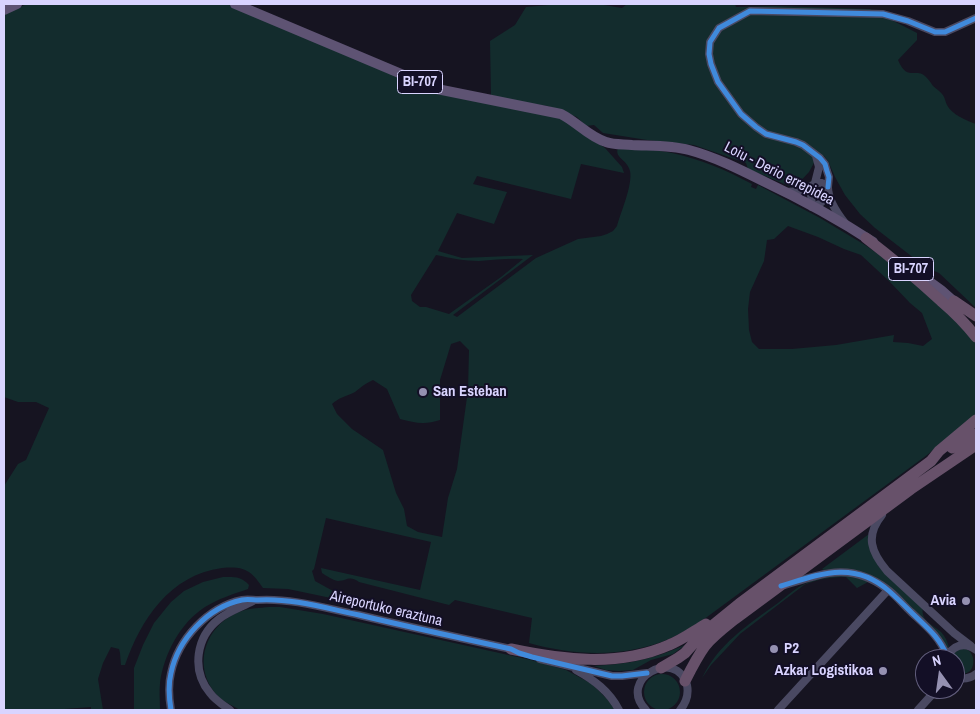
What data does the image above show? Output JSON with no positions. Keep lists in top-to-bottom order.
{
  "streets": {
    "main road": ["BI-707", "Loiu - Derio errepidea"],
    "street": ["Aireportuko eraztuna"]
  },
  "places": [
    "San Esteban",
    "Avia",
    "P2",
    "Azkar Logistikoa"
  ],
  "north": "top"
}
